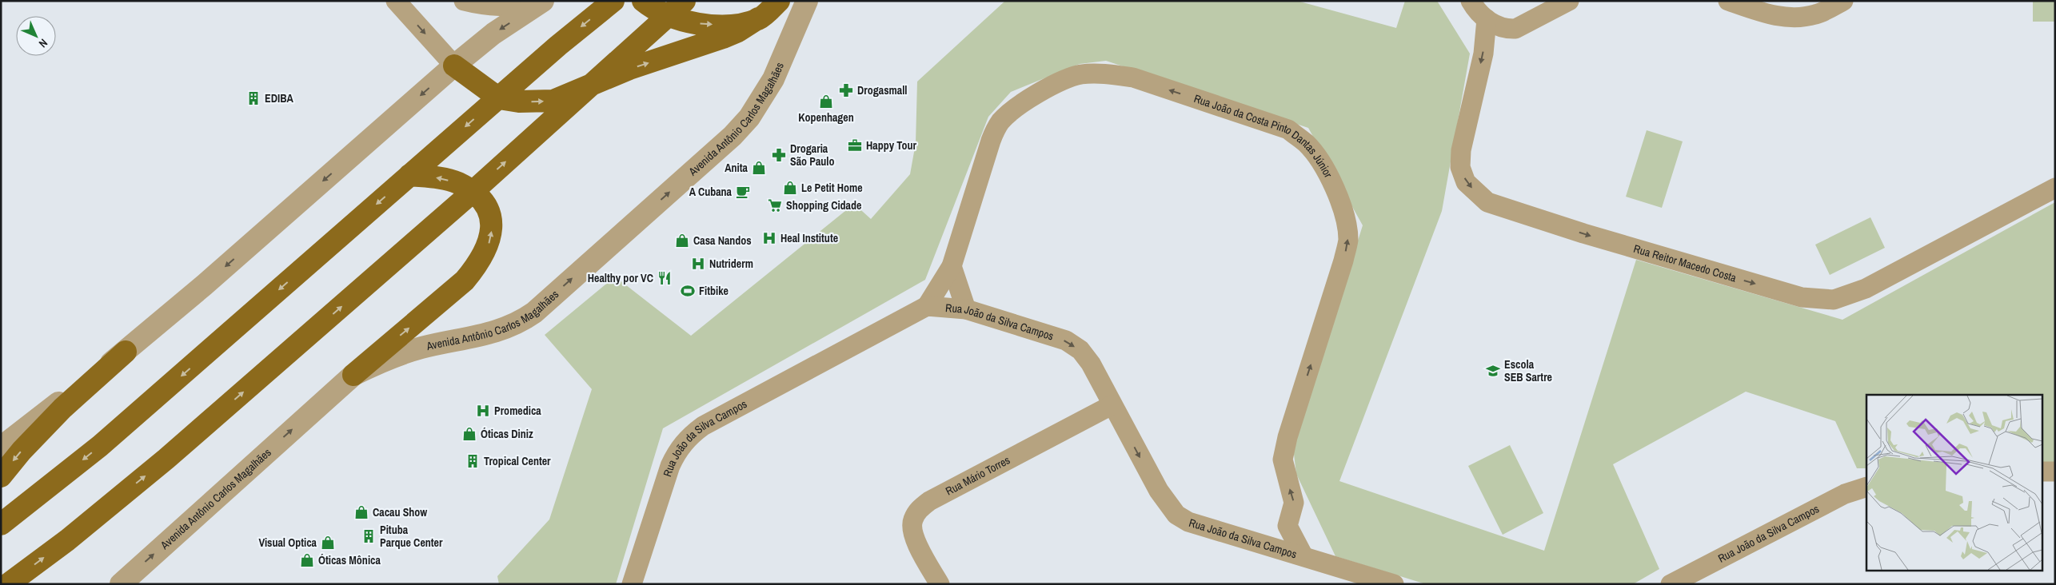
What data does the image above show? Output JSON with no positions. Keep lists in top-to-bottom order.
{
  "streets": {
    "street": [
      "Avenida Antônio Carlos Magalhães",
      "Rua João da Costa Pinto Dantas Júnior",
      "Rua Reitor Macedo Costa",
      "Rua João da Silva Campos",
      "Rua Mário Torres"
    ]
  },
  "crossings": [
    ["Rua João da Costa Pinto Dantas Júnior", "Rua João da Silva Campos"],
    ["Rua João da Silva Campos", "Rua Mário Torres"]
  ],
  "places": {
    "pharmacy": ["Drogasmall", "Drogaria São Paulo"],
    "building": ["EDIBA", "Tropical Center", "Pituba Parque Center"],
    "shop": [
      "Kopenhagen",
      "Anita",
      "Le Petit Home",
      "Casa Nandos",
      "Óticas Diniz",
      "Cacau Show",
      "Visual Optica",
      "Óticas Mônica"
    ],
    "office": ["Happy Tour"],
    "cafe": ["A Cubana"],
    "supermarket": ["Shopping Cidade"],
    "hospital": ["Heal Institute", "Nutriderm", "Promedica"],
    "restaurant": ["Healthy por VC"],
    "sports": ["Fitbike"],
    "school or university": ["Escola SEB Sartre"]
  },
  "north": "bottom right"
}
